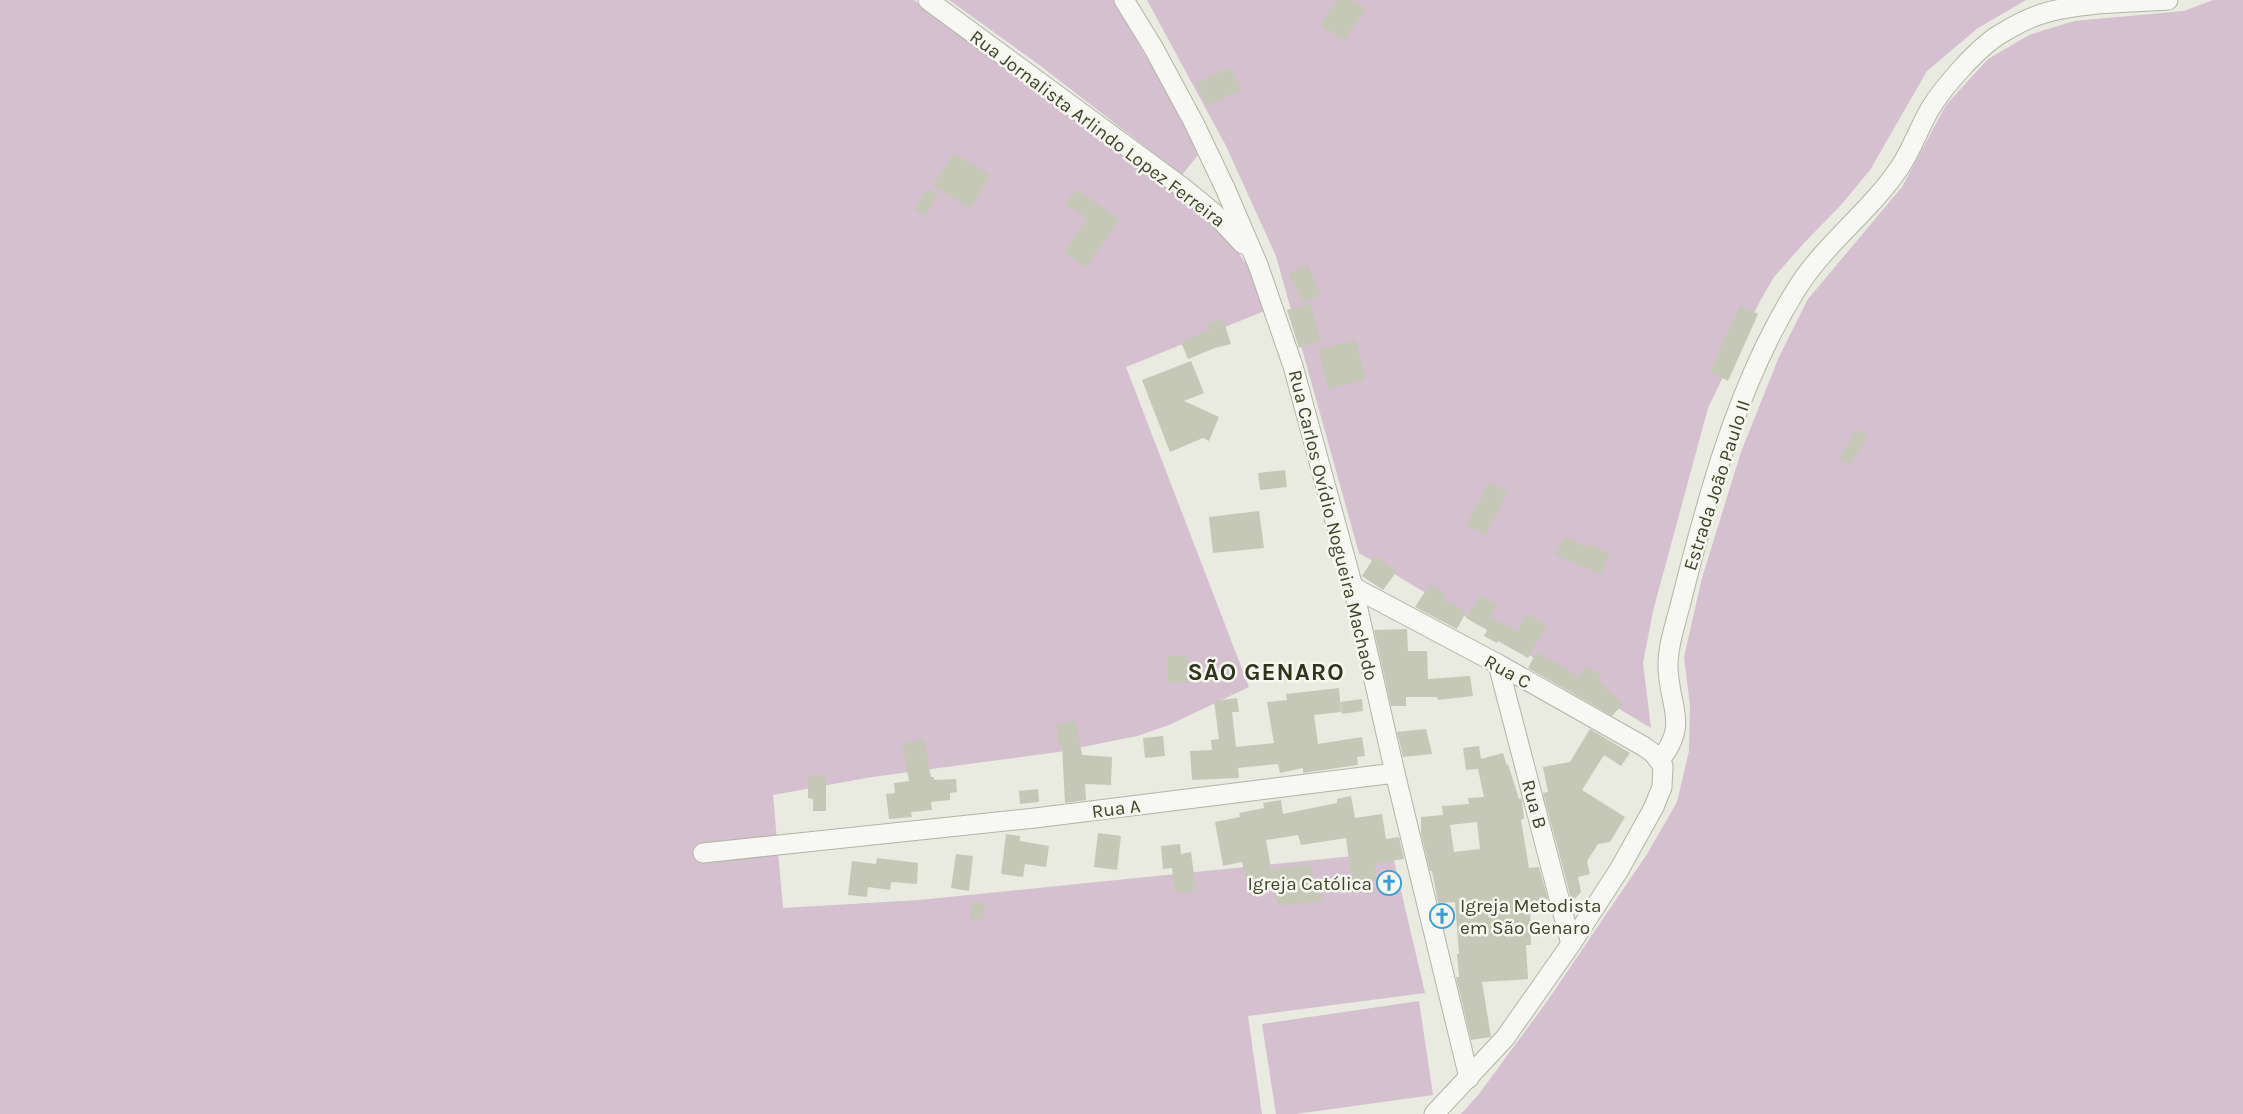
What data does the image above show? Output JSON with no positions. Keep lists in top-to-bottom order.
{
  "streets": {
    "street": [
      "Rua Jornalista Arlindo Lopez Ferreira",
      "Estrada João Paulo II",
      "Rua Carlos Ovídio Nogueira Machado",
      "Rua C",
      "Rua B",
      "Rua A"
    ]
  },
  "crossings": [
    ["Rua Jornalista Arlindo Lopez Ferreira", "Rua Carlos Ovídio Nogueira Machado"],
    ["Estrada João Paulo II", "Rua C"],
    ["Rua Carlos Ovídio Nogueira Machado", "Rua C"],
    ["Rua Carlos Ovídio Nogueira Machado", "Rua A"],
    ["Rua C", "Rua B"]
  ],
  "districts": ["SÃO GENARO"],
  "places": {
    "church": ["Igreja Católica", "Igreja Metodista em São Genaro"]
  }
}
